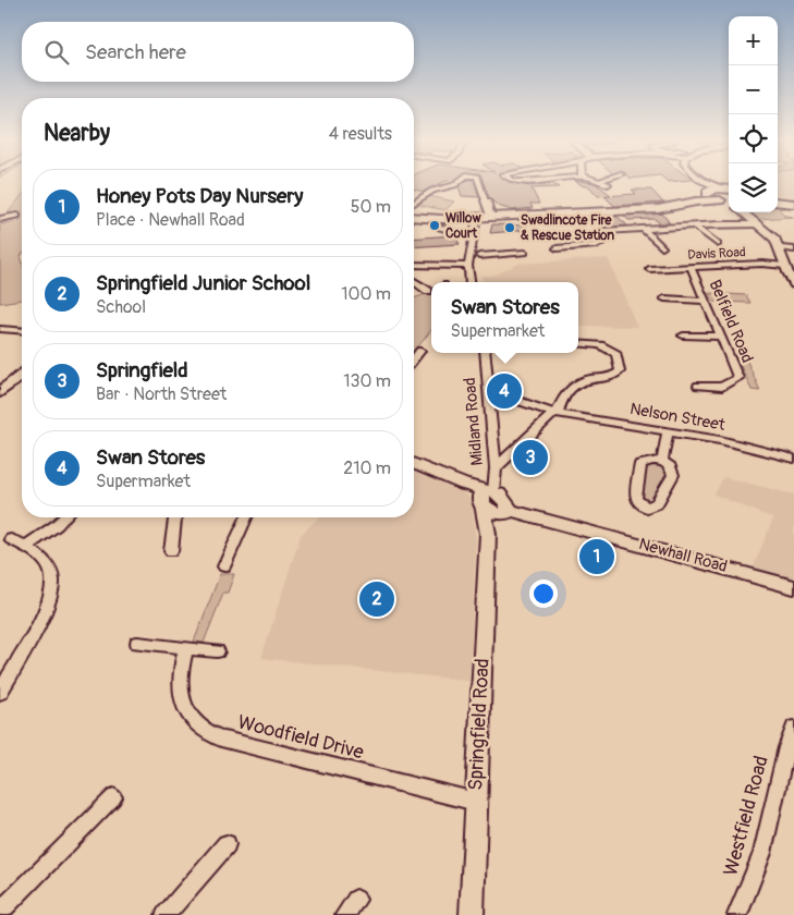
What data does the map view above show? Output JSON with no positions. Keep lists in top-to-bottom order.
{
  "streets": {
    "main road": ["Newhall Road"],
    "street": [
      "Davis Road",
      "Belfield Road",
      "Nelson Street",
      "Midland Road",
      "Springfield Road",
      "Woodfield Drive",
      "Westfield Road"
    ]
  },
  "crossings": [
    ["Davis Road", "Belfield Road"],
    ["Nelson Street", "Midland Road"],
    ["Midland Road", "Newhall Road"],
    ["Midland Road", "Springfield Road"],
    ["Newhall Road", "Springfield Road"],
    ["Springfield Road", "Woodfield Drive"]
  ],
  "places": ["Willow Court", "Swadlincote Fire & Rescue Station"],
  "page": {
    "map_buttons": ["+", "−"],
    "search": "Search here",
    "heading": ["Nearby", "4 results"],
    "list": [
      {
        "mark": "1",
        "name": "Honey Pots Day Nursery",
        "note": "Place · Newhall Road",
        "value": "50 m"
      },
      {
        "mark": "2",
        "name": "Springfield Junior School",
        "note": "School",
        "value": "100 m"
      },
      {
        "mark": "3",
        "name": "Springfield",
        "note": "Bar · North Street",
        "value": "130 m"
      },
      {
        "mark": "4",
        "name": "Swan Stores",
        "note": "Supermarket",
        "value": "210 m"
      }
    ],
    "popup": ["Swan Stores", "Supermarket"],
    "pins": [
      "4",
      "3",
      "1",
      "2"
    ]
  }
}
